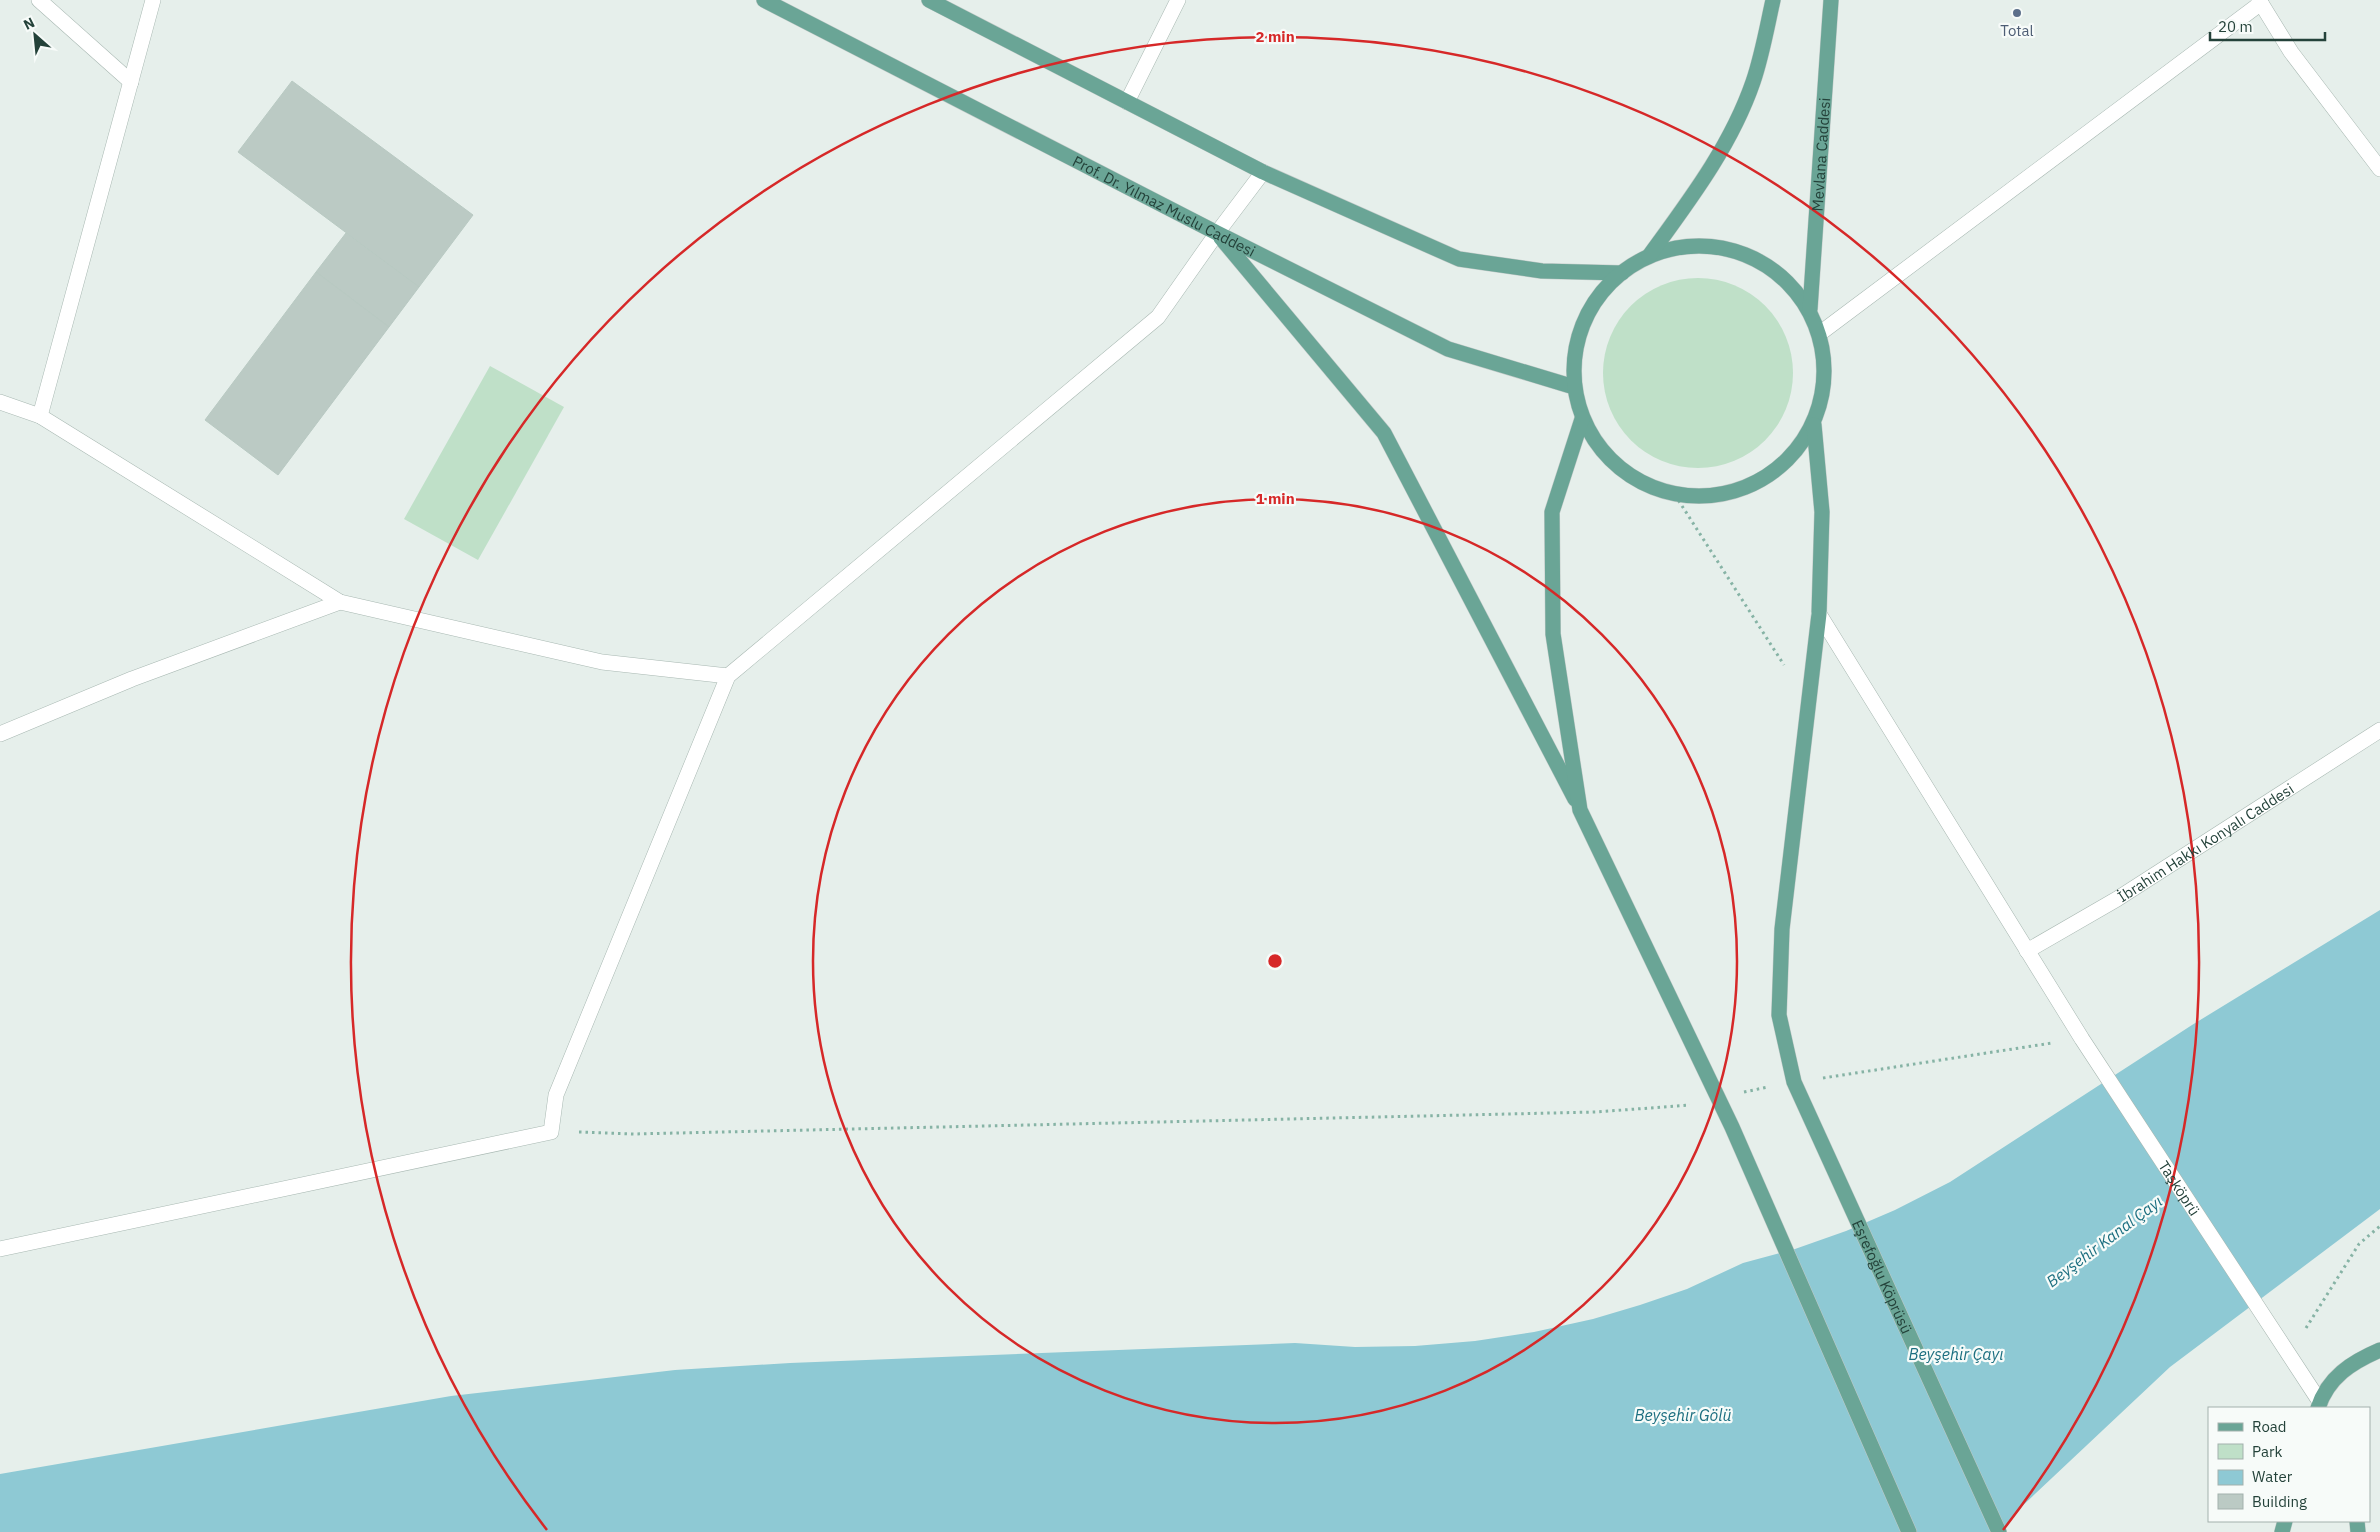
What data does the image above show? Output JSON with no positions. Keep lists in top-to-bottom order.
{
  "streets": {
    "main road": ["Mevlana Caddesi", "Prof. Dr. Yılmaz Muslu Caddesi", "Eşrefoğlu Köprüsü"],
    "street": ["İbrahim Hakkı Konyalı Caddesi", "Taşköprü"]
  },
  "crossings": [
    ["İbrahim Hakkı Konyalı Caddesi", "Taşköprü"],
    ["Taşköprü", "Eşrefoğlu Köprüsü"]
  ],
  "water": ["Beyşehir Kanal Çayı", "Beyşehir Çayı", "Beyşehir Gölü"],
  "places": ["Total"],
  "legend": [
    "Road",
    "Park",
    "Water",
    "Building"
  ],
  "scale_bar": "20 m",
  "north": "top left",
  "rings": ["2 min", "1 min"]
}
